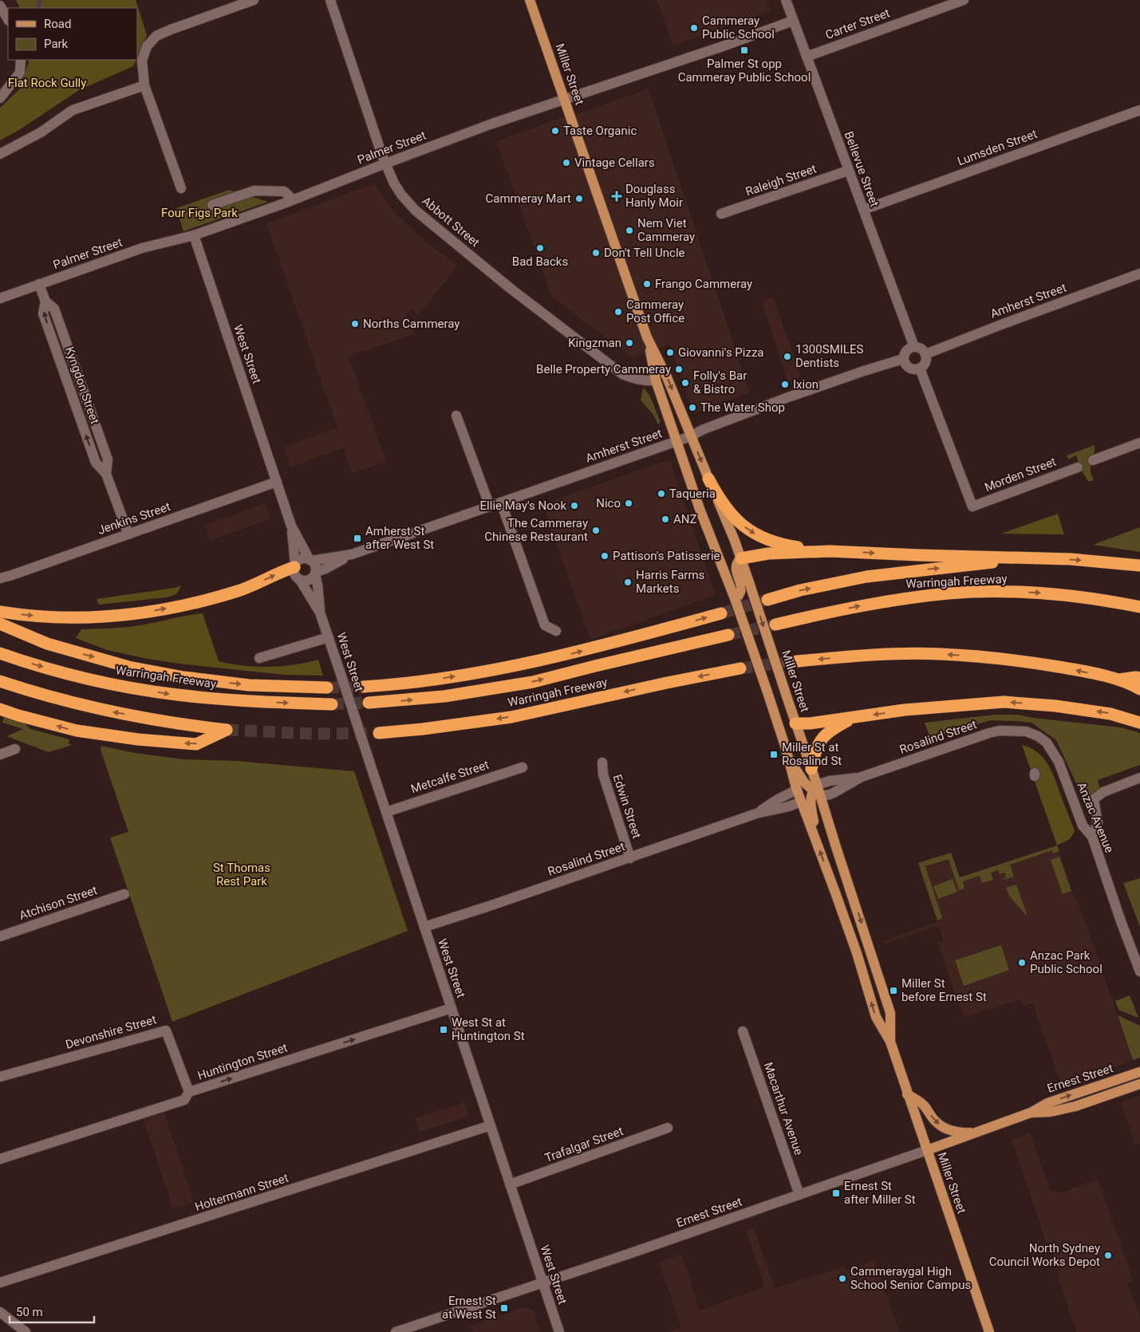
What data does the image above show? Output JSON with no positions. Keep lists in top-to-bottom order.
{
  "streets": {
    "highway": ["Warringah Freeway"],
    "main road": ["Miller Street", "Ernest Street"],
    "street": [
      "Carter Street",
      "Palmer Street",
      "Lumsden Street",
      "Bellevue Street",
      "Raleigh Street",
      "Abbott Street",
      "Amherst Street",
      "West Street",
      "Kyngdon Street",
      "Morden Street",
      "Jenkins Street",
      "Rosalind Street",
      "Metcalfe Street",
      "Edwin Street",
      "Anzac Avenue",
      "Atchison Street",
      "Devonshire Street",
      "Huntington Street",
      "Macarthur Avenue",
      "Trafalgar Street",
      "Holtermann Street"
    ]
  },
  "crossings": [
    ["Carter Street", "Bellevue Street"],
    ["Miller Street", "Palmer Street"],
    ["Miller Street", "Abbott Street"],
    ["Miller Street", "Amherst Street"],
    ["Miller Street", "Rosalind Street"],
    ["Miller Street", "Ernest Street"],
    ["Palmer Street", "Bellevue Street"],
    ["Palmer Street", "Abbott Street"],
    ["Palmer Street", "West Street"],
    ["Palmer Street", "Kyngdon Street"],
    ["Lumsden Street", "Bellevue Street"],
    ["Bellevue Street", "Raleigh Street"],
    ["Bellevue Street", "Amherst Street"],
    ["Bellevue Street", "Morden Street"],
    ["Amherst Street", "West Street"],
    ["Amherst Street", "Morden Street"],
    ["West Street", "Jenkins Street"],
    ["West Street", "Rosalind Street"],
    ["West Street", "Metcalfe Street"],
    ["West Street", "Huntington Street"],
    ["West Street", "Ernest Street"],
    ["West Street", "Trafalgar Street"],
    ["West Street", "Holtermann Street"],
    ["Kyngdon Street", "Jenkins Street"],
    ["Rosalind Street", "Edwin Street"],
    ["Rosalind Street", "Anzac Avenue"],
    ["Devonshire Street", "Huntington Street"],
    ["Ernest Street", "Macarthur Avenue"]
  ],
  "one_way": ["Huntington Street"],
  "parks": ["Flat Rock Gully", "Four Figs Park", "St Thomas Rest Park"],
  "places": {
    "other": [
      "Cammeray Public School",
      "Taste Organic",
      "Vintage Cellars",
      "Cammeray Mart",
      "Nem Viet Cammeray",
      "Bad Backs",
      "Don't Tell Uncle",
      "Frango Cammeray",
      "Cammeray Post Office",
      "Norths Cammeray",
      "Kingzman",
      "Giovanni's Pizza",
      "1300SMILES Dentists",
      "Belle Property Cammeray",
      "Folly's Bar & Bistro",
      "Ixion",
      "The Water Shop",
      "Taqueria",
      "Nico",
      "Ellie May's Nook",
      "ANZ",
      "The Cammeray Chinese Restaurant",
      "Pattison's Patisserie",
      "Harris Farms Markets",
      "Anzac Park Public School",
      "North Sydney Council Works Depot",
      "Cammeraygal High School Senior Campus"
    ],
    "transit": [
      "Palmer St opp Cammeray Public School",
      "Amherst St after West St",
      "Miller St at Rosalind St",
      "Miller St before Ernest St",
      "West St at Huntington St",
      "Ernest St after Miller St",
      "Ernest St at West St"
    ],
    "health": ["Douglass Hanly Moir"]
  },
  "legend": ["Road", "Park"],
  "scale_bar": "50 m"
}
